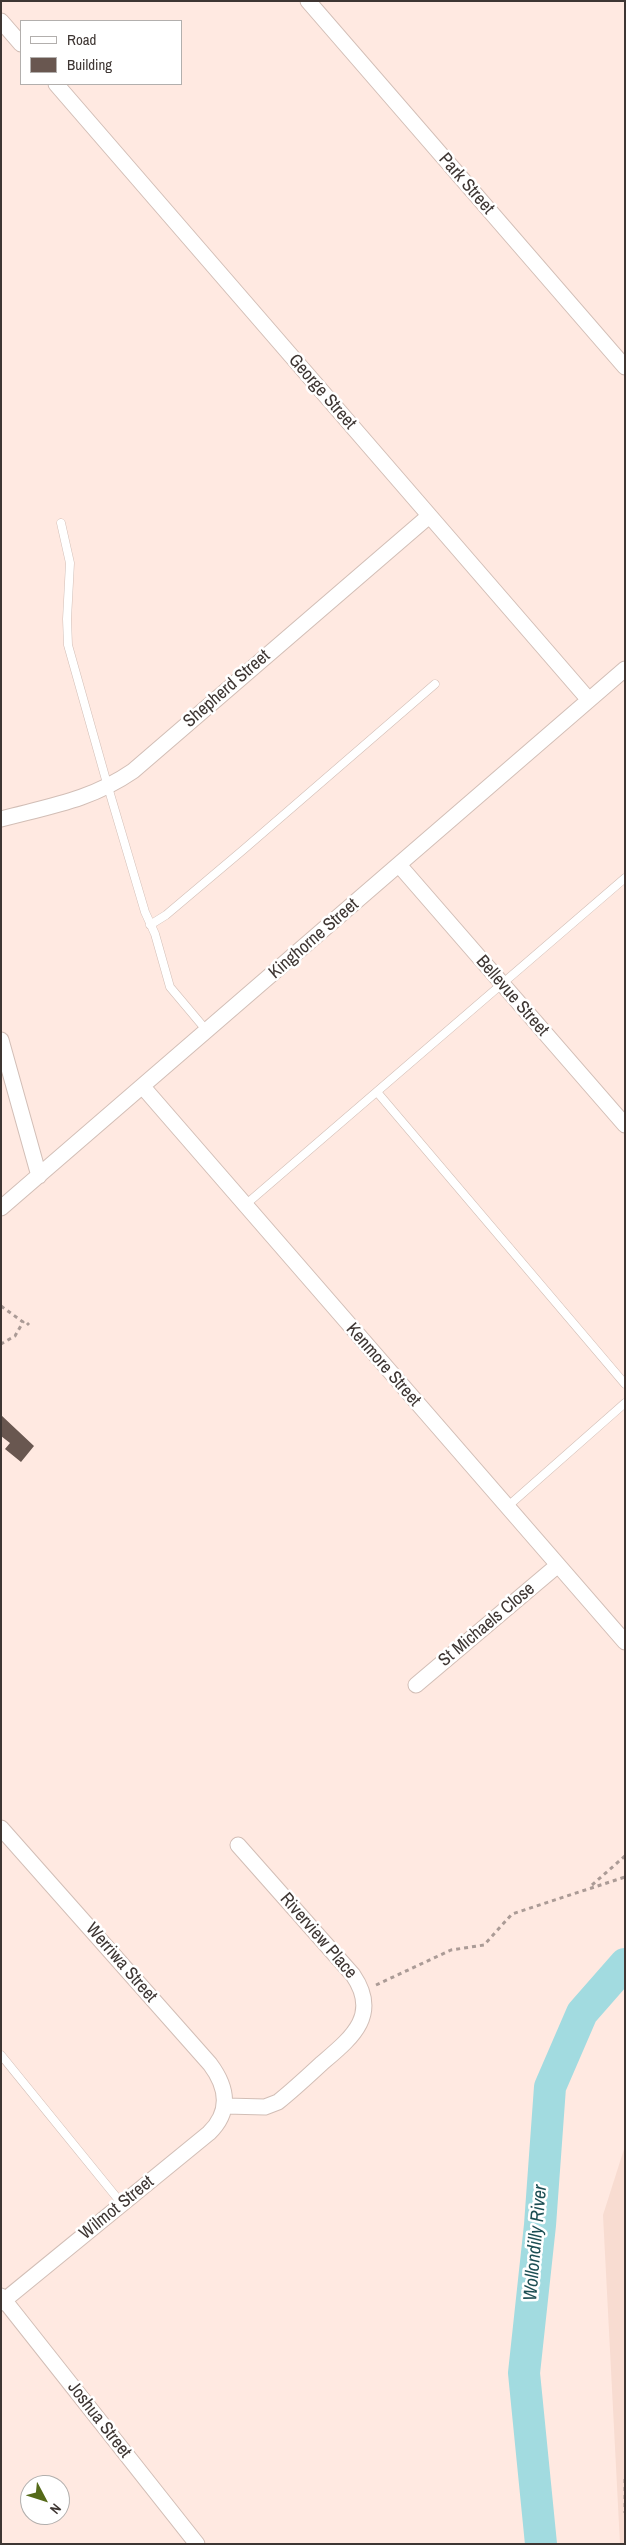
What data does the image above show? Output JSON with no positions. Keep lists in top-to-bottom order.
{
  "streets": {
    "street": [
      "Park Street",
      "George Street",
      "Shepherd Street",
      "Kinghorne Street",
      "Bellevue Street",
      "Kenmore Street",
      "St Michaels Close",
      "Riverview Place",
      "Werriwa Street",
      "Wilmot Street",
      "Joshua Street"
    ]
  },
  "crossings": [
    ["George Street", "Shepherd Street"],
    ["George Street", "Kinghorne Street"],
    ["Kinghorne Street", "Bellevue Street"],
    ["Kinghorne Street", "Kenmore Street"],
    ["Kenmore Street", "St Michaels Close"],
    ["Riverview Place", "Werriwa Street"],
    ["Riverview Place", "Wilmot Street"],
    ["Werriwa Street", "Wilmot Street"],
    ["Wilmot Street", "Joshua Street"]
  ],
  "water": ["Wollondilly River"],
  "legend": ["Road", "Building"],
  "north": "bottom right"
}
